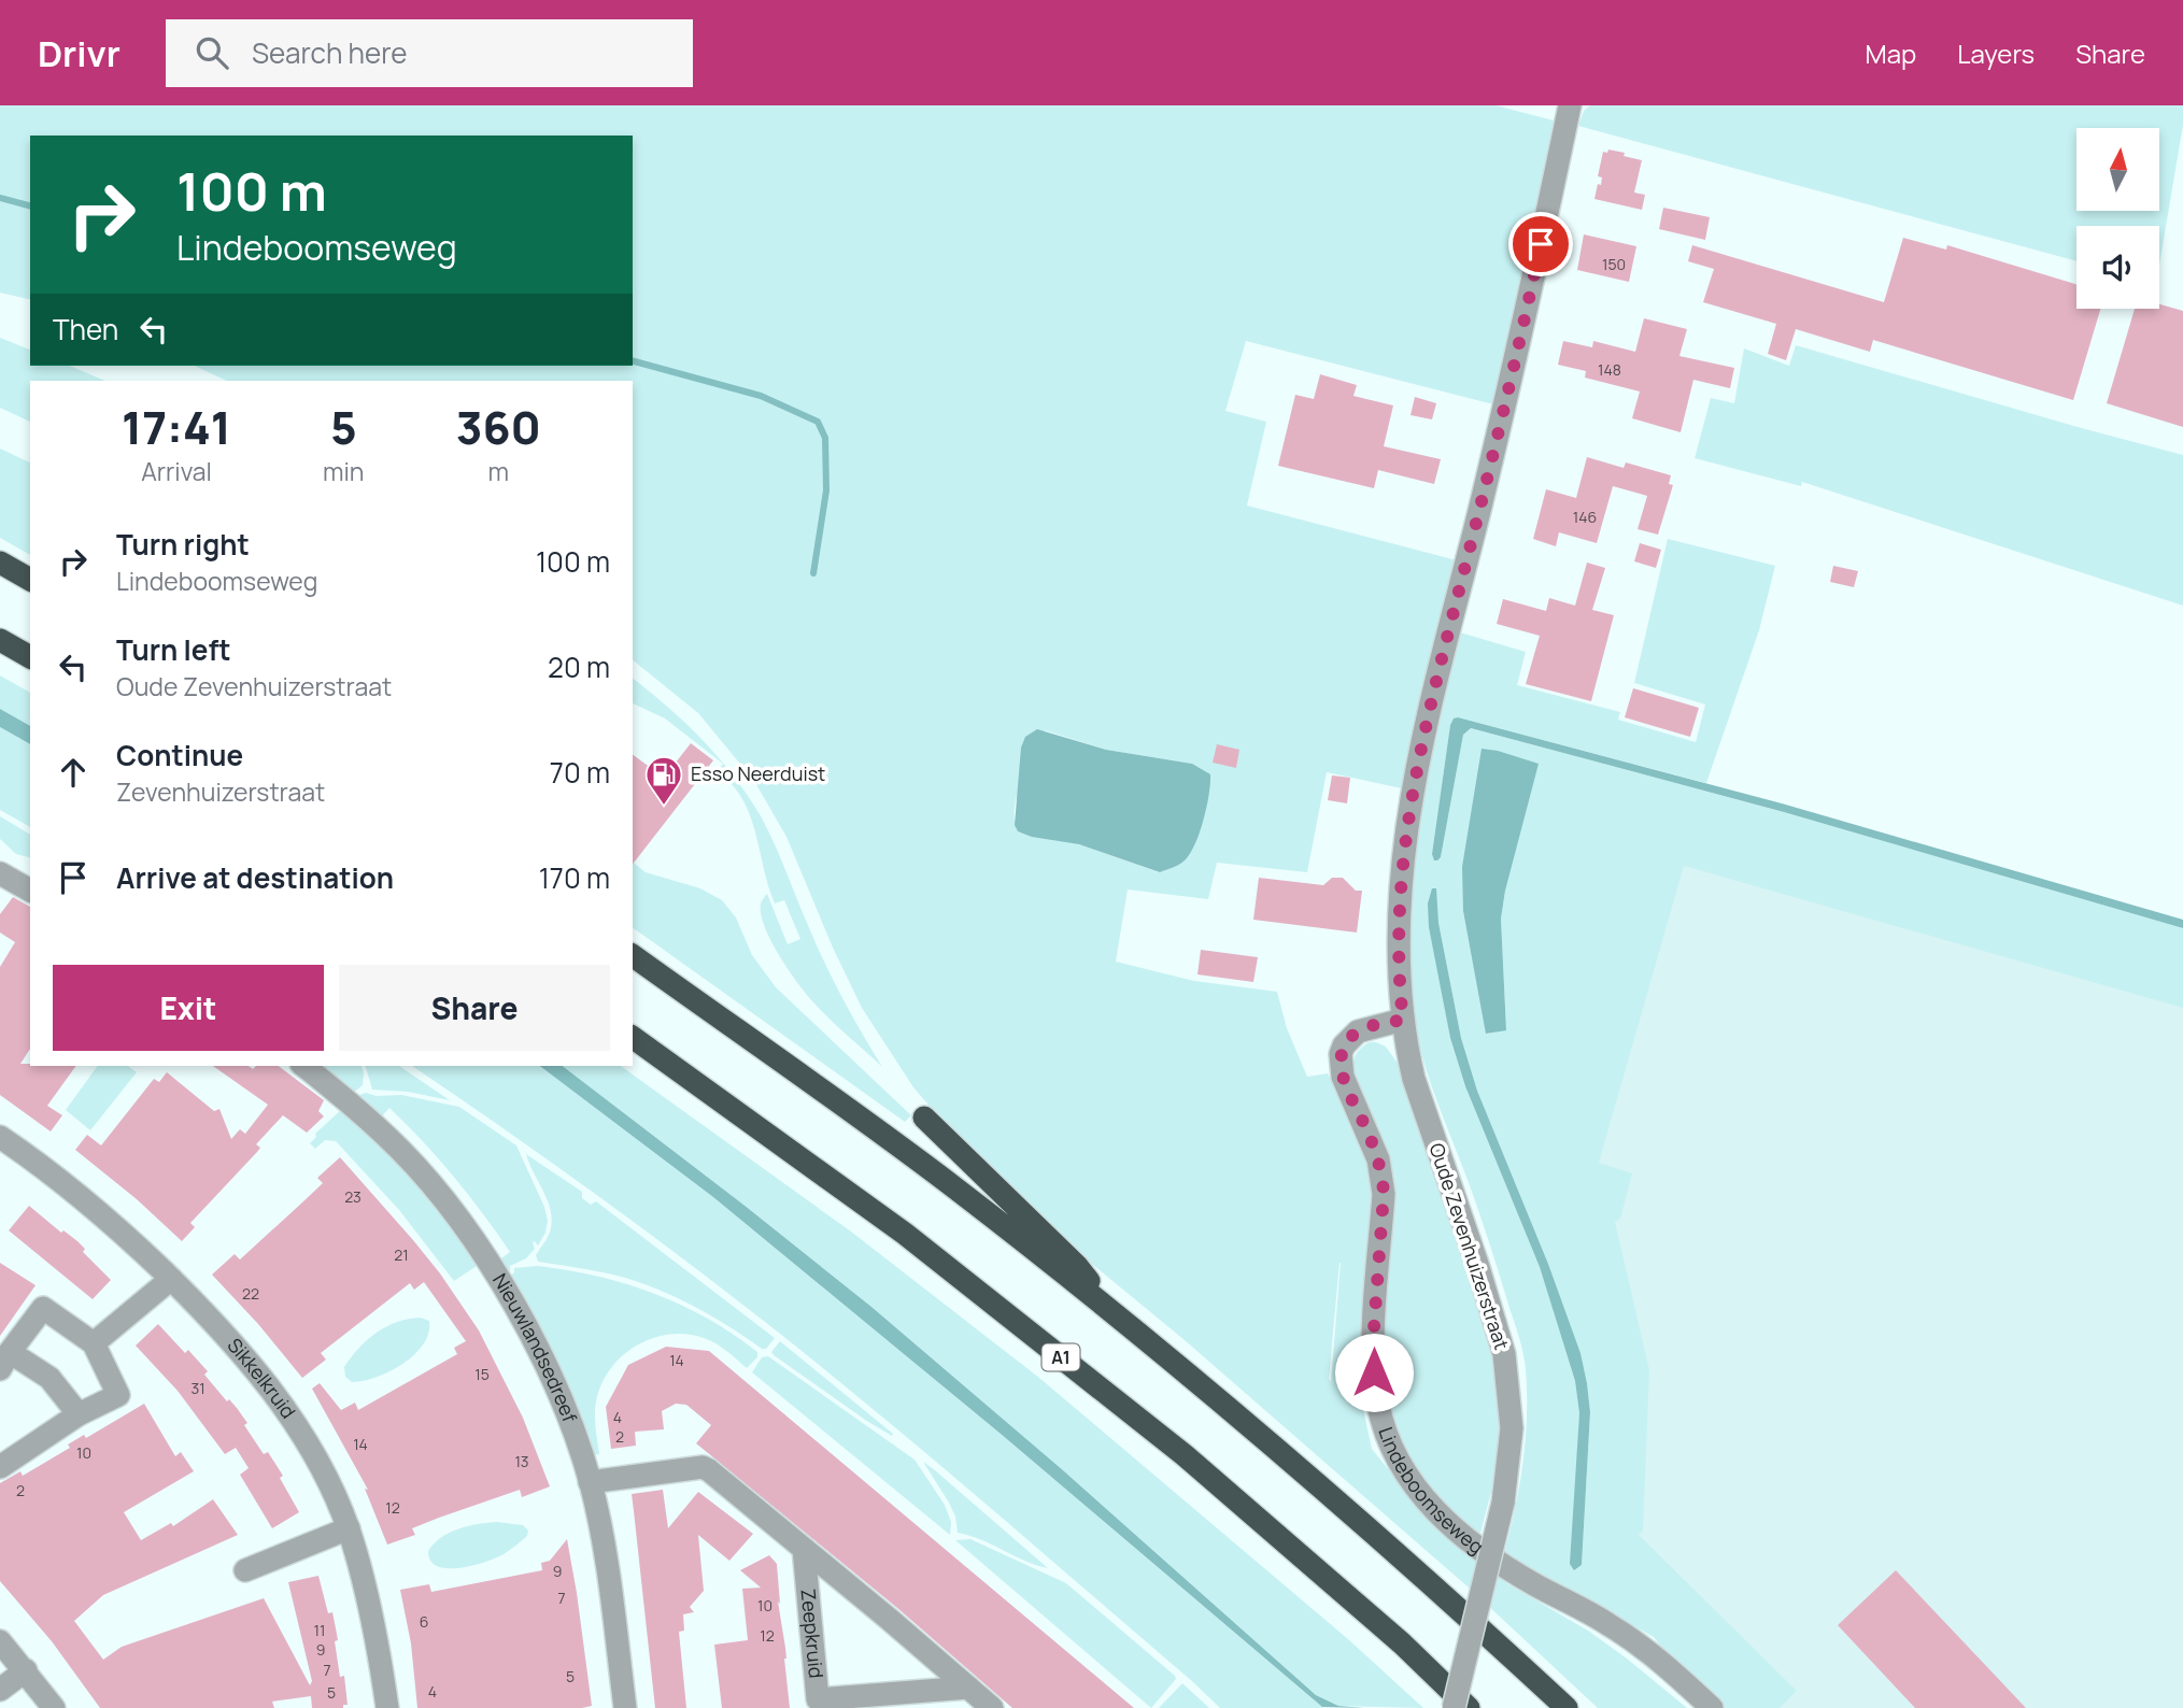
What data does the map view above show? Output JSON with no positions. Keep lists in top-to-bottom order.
{
  "streets": {
    "highway": ["A1"],
    "street": [
      "Oude Zevenhuizerstraat",
      "Nieuwlandsedreef",
      "Sikkelkruid",
      "Lindeboomseweg",
      "Zeepkruid"
    ]
  },
  "crossings": [
    ["Oude Zevenhuizerstraat", "Lindeboomseweg"],
    ["Nieuwlandsedreef", "Zeepkruid"]
  ],
  "places": {
    "fuel station": ["Esso Neerduist"]
  },
  "house_numbers": [
    "150",
    "148",
    "146",
    "23",
    "21",
    "22",
    "14",
    "15",
    "31",
    "4",
    "2",
    "14",
    "10",
    "13",
    "2",
    "12",
    "9",
    "7",
    "10",
    "6",
    "11",
    "12",
    "9",
    "7",
    "5",
    "4",
    "5"
  ],
  "north": "top",
  "page": {
    "header": "Drivr",
    "search": "Search here",
    "nav": ["Map", "Layers", "Share"],
    "turn": ["100 m", "Lindeboomseweg"],
    "then": "Then",
    "eta": [
      "17:41",
      "Arrival",
      "5",
      "min",
      "360",
      "m"
    ],
    "list": [
      {
        "name": "Turn right",
        "note": "Lindeboomseweg",
        "value": "100 m"
      },
      {
        "name": "Turn left",
        "note": "Oude Zevenhuizerstraat",
        "value": "20 m"
      },
      {
        "name": "Continue",
        "note": "Zevenhuizerstraat",
        "value": "70 m"
      },
      {
        "name": "Arrive at destination",
        "value": "170 m"
      }
    ],
    "buttons": ["Exit", "Share"]
  }
}
